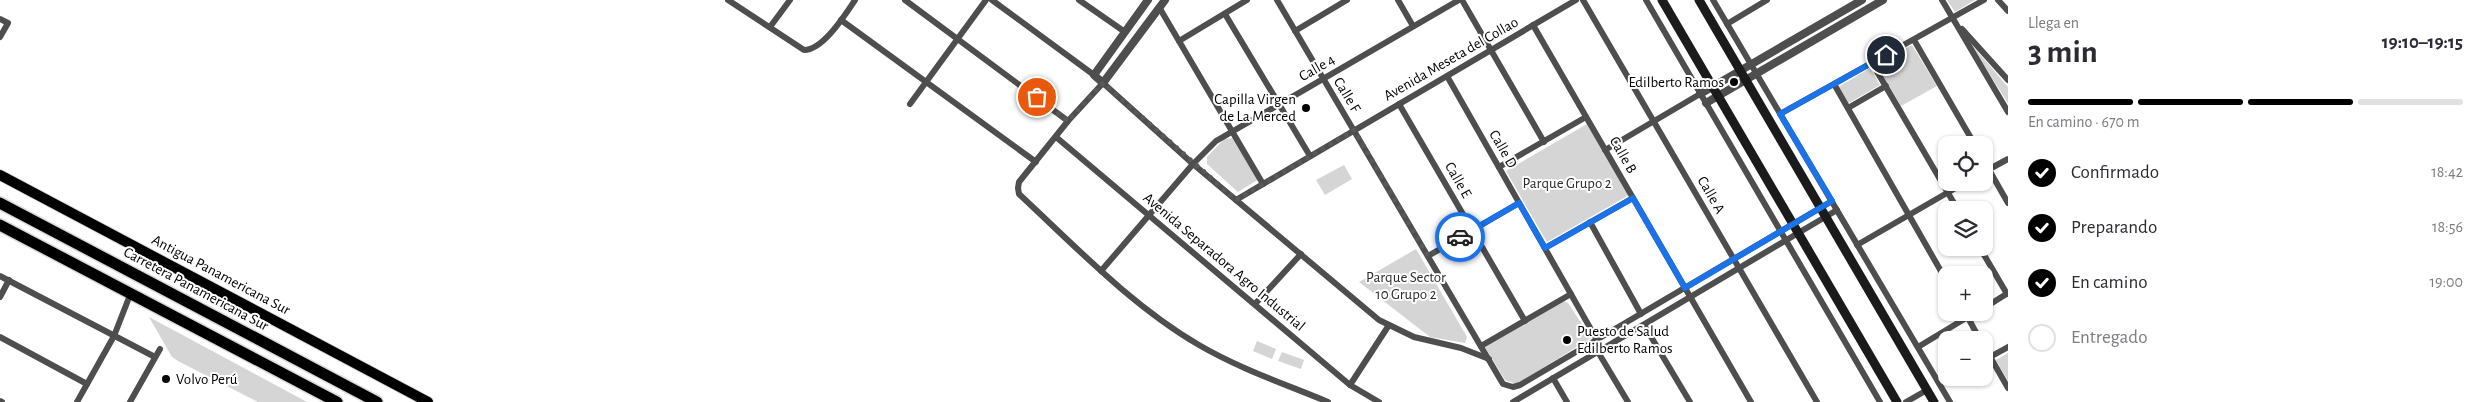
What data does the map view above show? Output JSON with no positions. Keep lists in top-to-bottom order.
{
  "streets": {
    "highway": ["Carretera Panamericana Sur"],
    "main road": ["Antigua Panamericana Sur"],
    "street": [
      "Avenida Meseta del Collao",
      "Calle 4",
      "Calle F",
      "Calle D",
      "Calle B",
      "Calle E",
      "Calle A",
      "Avenida Separadora Agro Industrial"
    ]
  },
  "crossings": [
    ["Avenida Meseta del Collao", "Calle F"],
    ["Avenida Meseta del Collao", "Calle D"],
    ["Avenida Meseta del Collao", "Calle B"],
    ["Avenida Meseta del Collao", "Calle E"],
    ["Calle 4", "Calle F"],
    ["Calle 4", "Avenida Separadora Agro Industrial"],
    ["Calle F", "Calle D"]
  ],
  "parks": ["Parque Grupo 2", "Parque Sector 10 Grupo 2"],
  "places": [
    "Edilberto Ramos",
    "Capilla Virgen de La Merced",
    "Puesto de Salud Edilberto Ramos",
    "Volvo Perú"
  ],
  "page": {
    "heading": ["3 min", "Llega en", "19:10–19:15"],
    "bar": "En camino · 670 m",
    "map_buttons": ["+", "−"],
    "list": [
      ["Confirmado", "18:42"],
      ["Preparando", "18:56"],
      ["En camino", "19:00"],
      "Entregado"
    ]
  }
}
